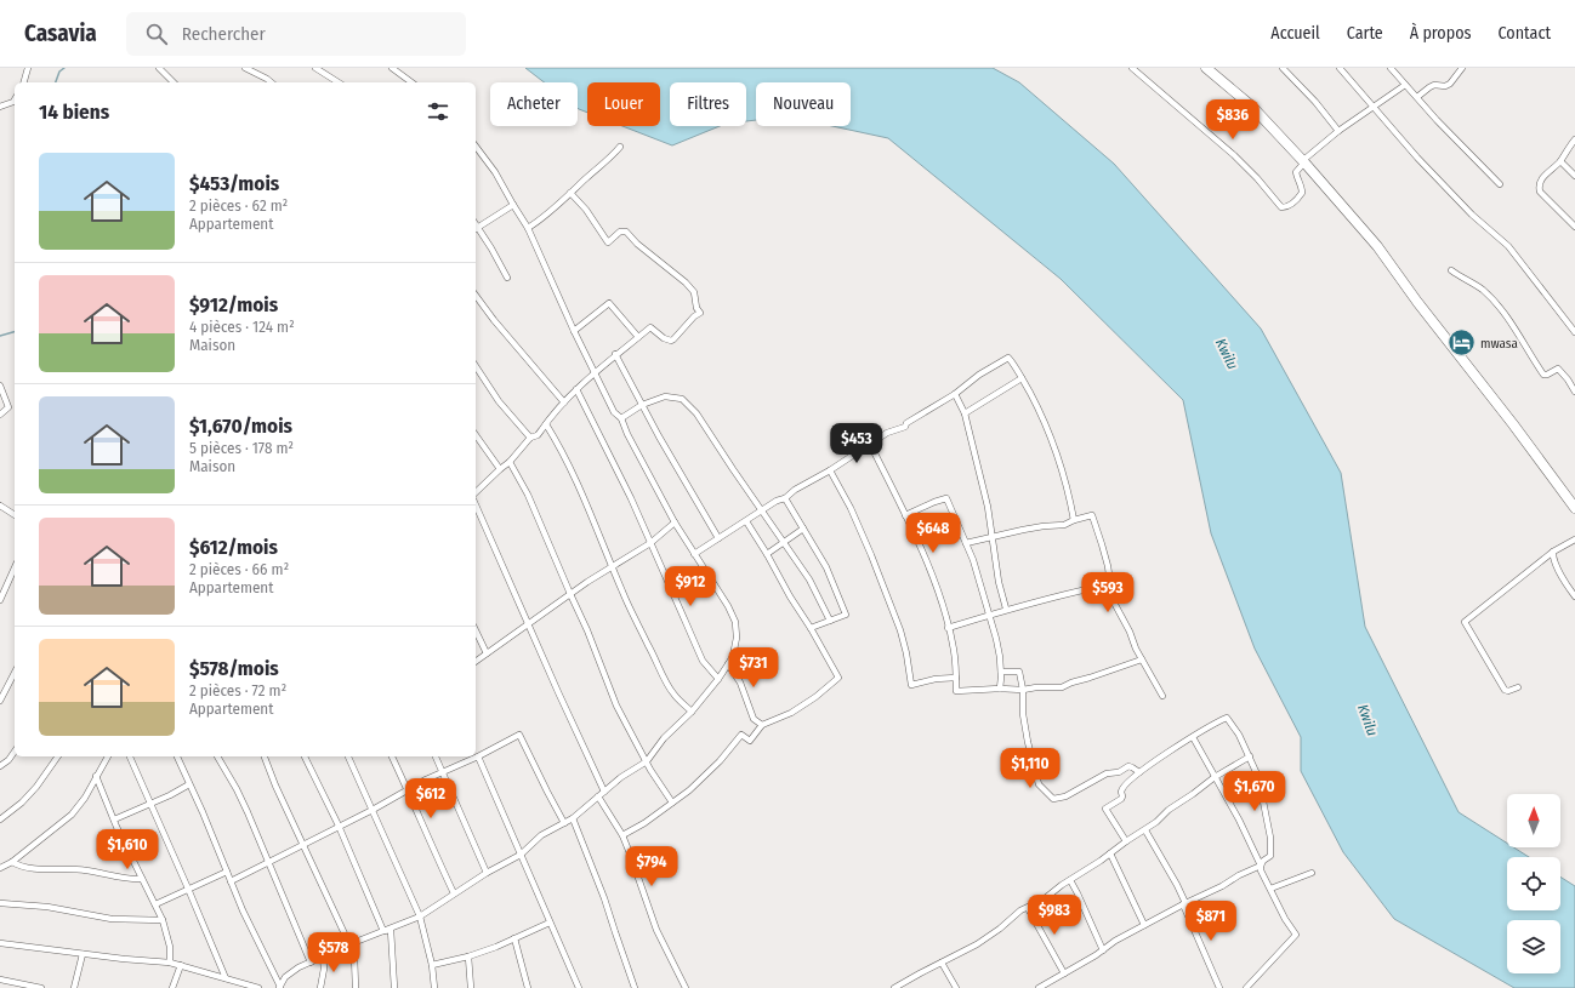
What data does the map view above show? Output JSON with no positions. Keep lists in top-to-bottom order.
{
  "water": ["Kwilu"],
  "places": {
    "hotel": ["mwasa"]
  },
  "north": "top",
  "page": {
    "header": "Casavia",
    "search": "Rechercher",
    "nav": [
      "Accueil",
      "Carte",
      "À propos",
      "Contact"
    ],
    "chip": [
      "Acheter",
      "Louer",
      "Filtres",
      "Nouveau"
    ],
    "heading": "14 biens",
    "price": [
      "$836",
      "$453",
      "$648",
      "$912",
      "$593",
      "$731",
      "$1,110",
      "$1,670",
      "$612",
      "$1,610",
      "$794",
      "$983",
      "$871",
      "$578"
    ],
    "list": [
      {
        "name": "$453/mois",
        "note": "2 pièces · 62 m² · Appartement"
      },
      {
        "name": "$912/mois",
        "note": "4 pièces · 124 m² · Maison"
      },
      {
        "name": "$1,670/mois",
        "note": "5 pièces · 178 m² · Maison"
      },
      {
        "name": "$612/mois",
        "note": "2 pièces · 66 m² · Appartement"
      },
      {
        "name": "$578/mois",
        "note": "2 pièces · 72 m² · Appartement"
      }
    ]
  }
}
